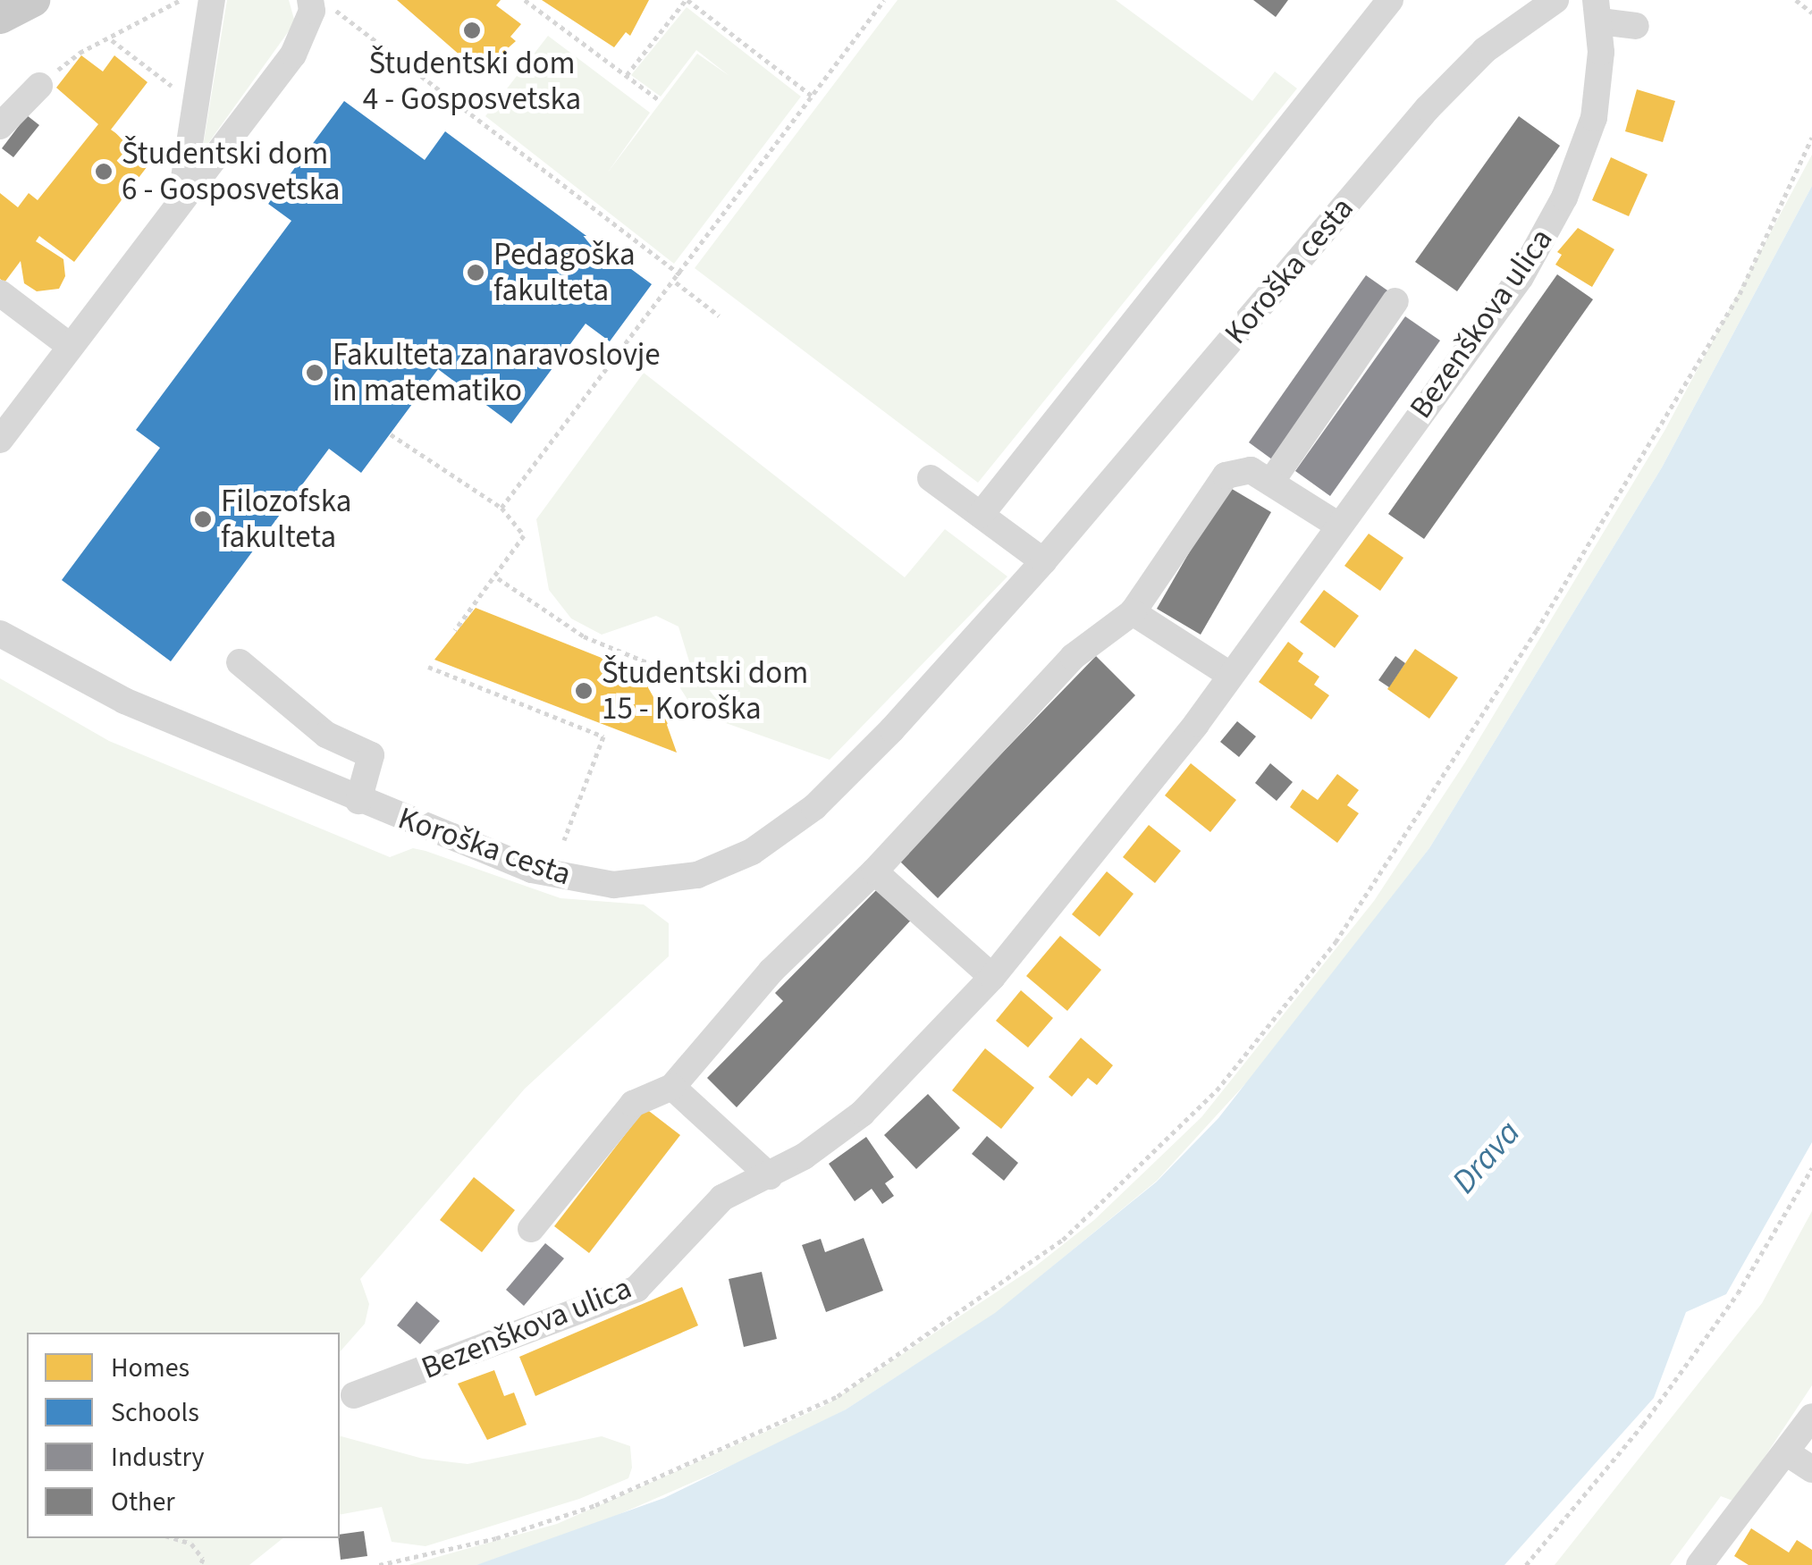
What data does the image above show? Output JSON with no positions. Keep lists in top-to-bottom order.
{
  "streets": {
    "street": ["Koroška cesta", "Bezenškova ulica"]
  },
  "water": ["Drava"],
  "places": [
    "Študentski dom 4 - Gosposvetska",
    "Študentski dom 6 - Gosposvetska",
    "Pedagoška fakulteta",
    "Fakulteta za naravoslovje in matematiko",
    "Filozofska fakulteta",
    "Študentski dom 15 - Koroška"
  ],
  "legend": [
    "Homes",
    "Schools",
    "Industry",
    "Other"
  ]
}
